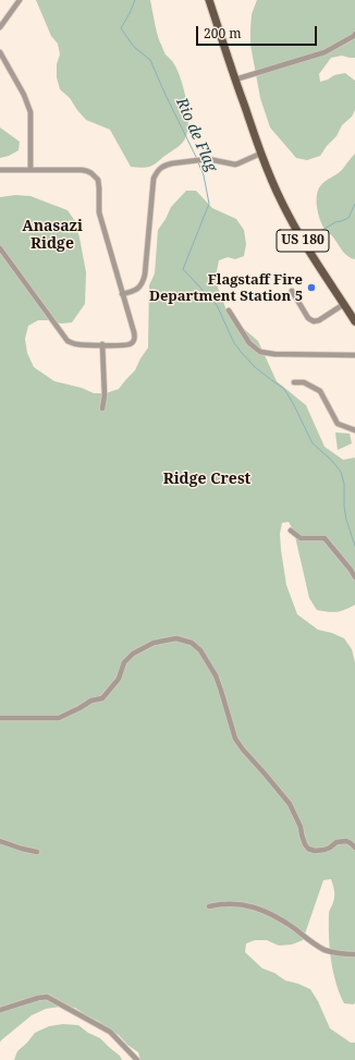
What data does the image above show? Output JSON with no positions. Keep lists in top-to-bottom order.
{
  "streets": {
    "main road": ["US 180"]
  },
  "districts": ["Anasazi Ridge", "Ridge Crest"],
  "water": ["Rio de Flag"],
  "places": ["Flagstaff Fire Department Station 5"],
  "scale_bar": "200 m"
}
